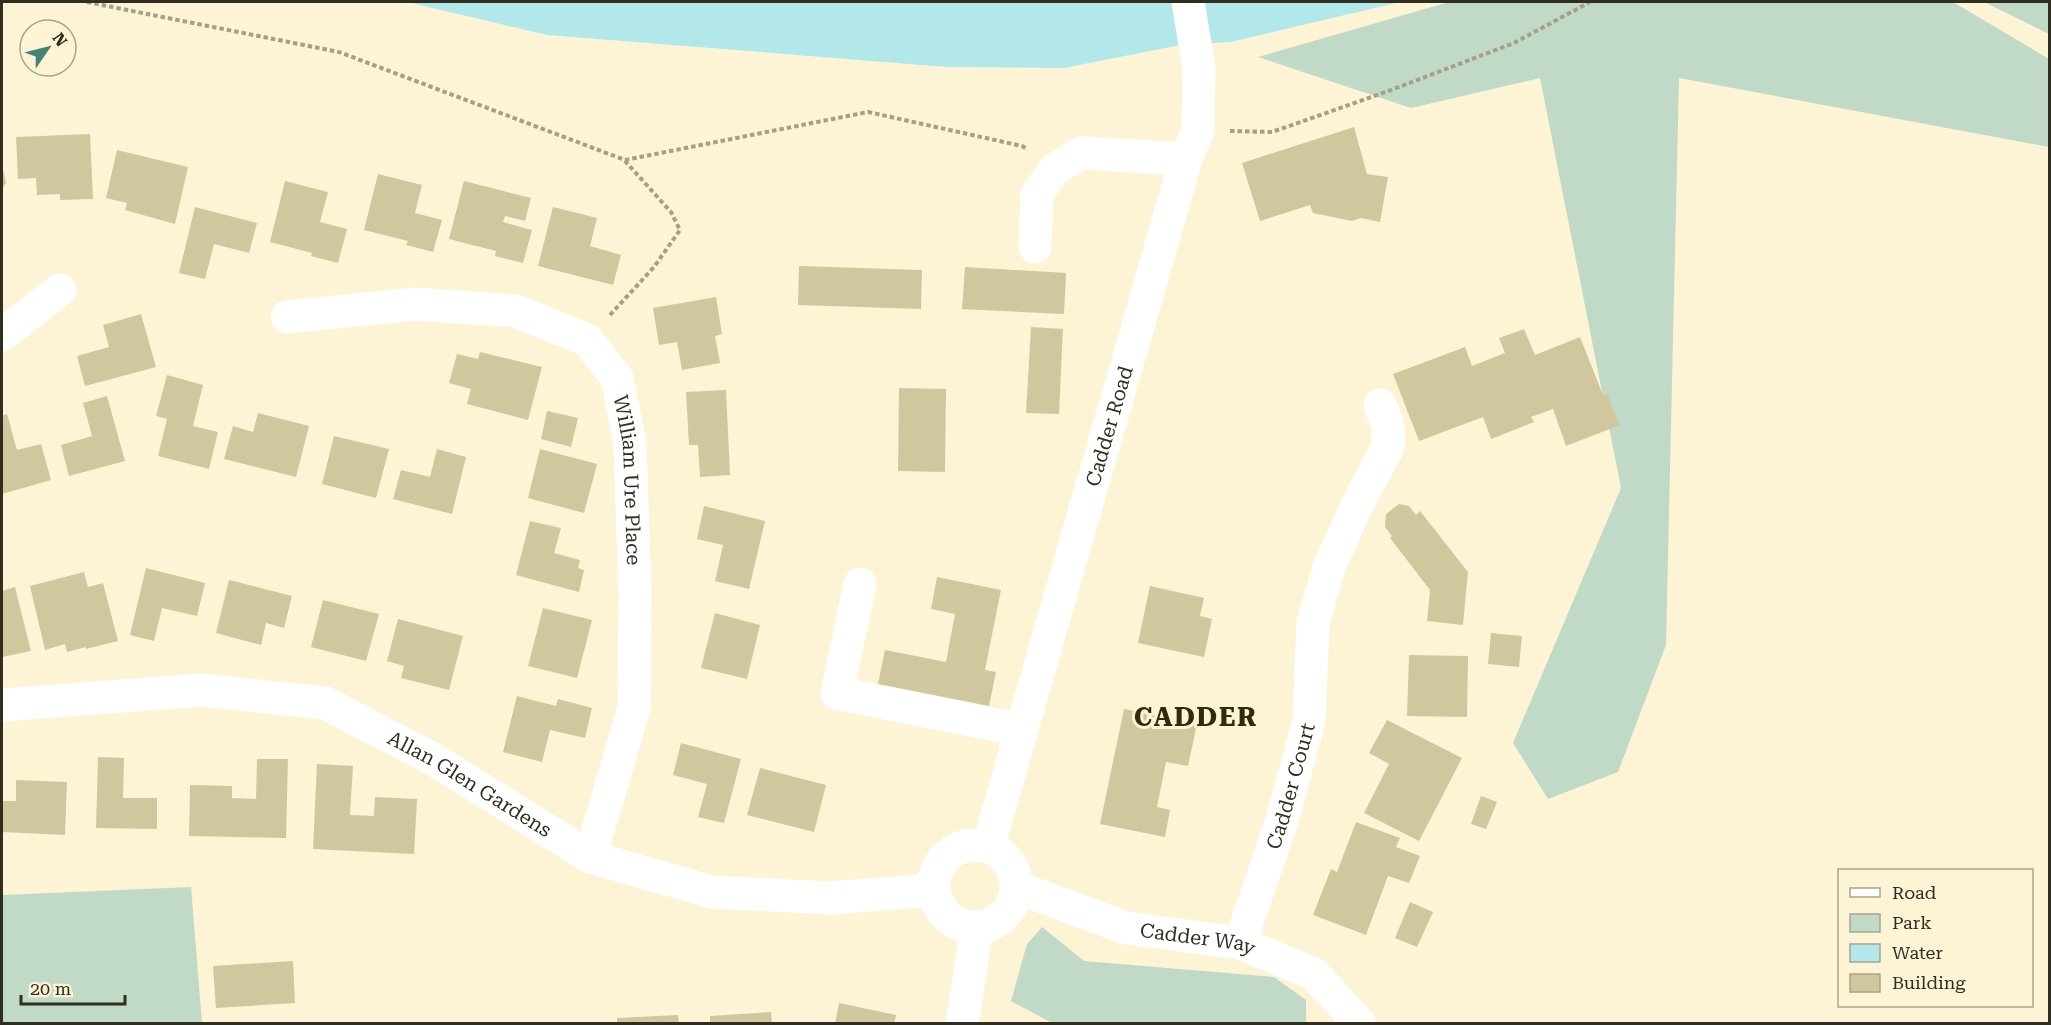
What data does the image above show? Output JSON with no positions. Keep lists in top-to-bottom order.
{
  "streets": {
    "street": [
      "Cadder Road",
      "William Ure Place",
      "Allan Glen Gardens",
      "Cadder Court",
      "Cadder Way"
    ]
  },
  "crossings": [
    ["Cadder Road", "Allan Glen Gardens"],
    ["Cadder Road", "Cadder Way"],
    ["William Ure Place", "Allan Glen Gardens"],
    ["Allan Glen Gardens", "Cadder Way"],
    ["Cadder Court", "Cadder Way"]
  ],
  "districts": ["CADDER"],
  "legend": [
    "Road",
    "Park",
    "Water",
    "Building"
  ],
  "scale_bar": "20 m",
  "north": "top right"
}
